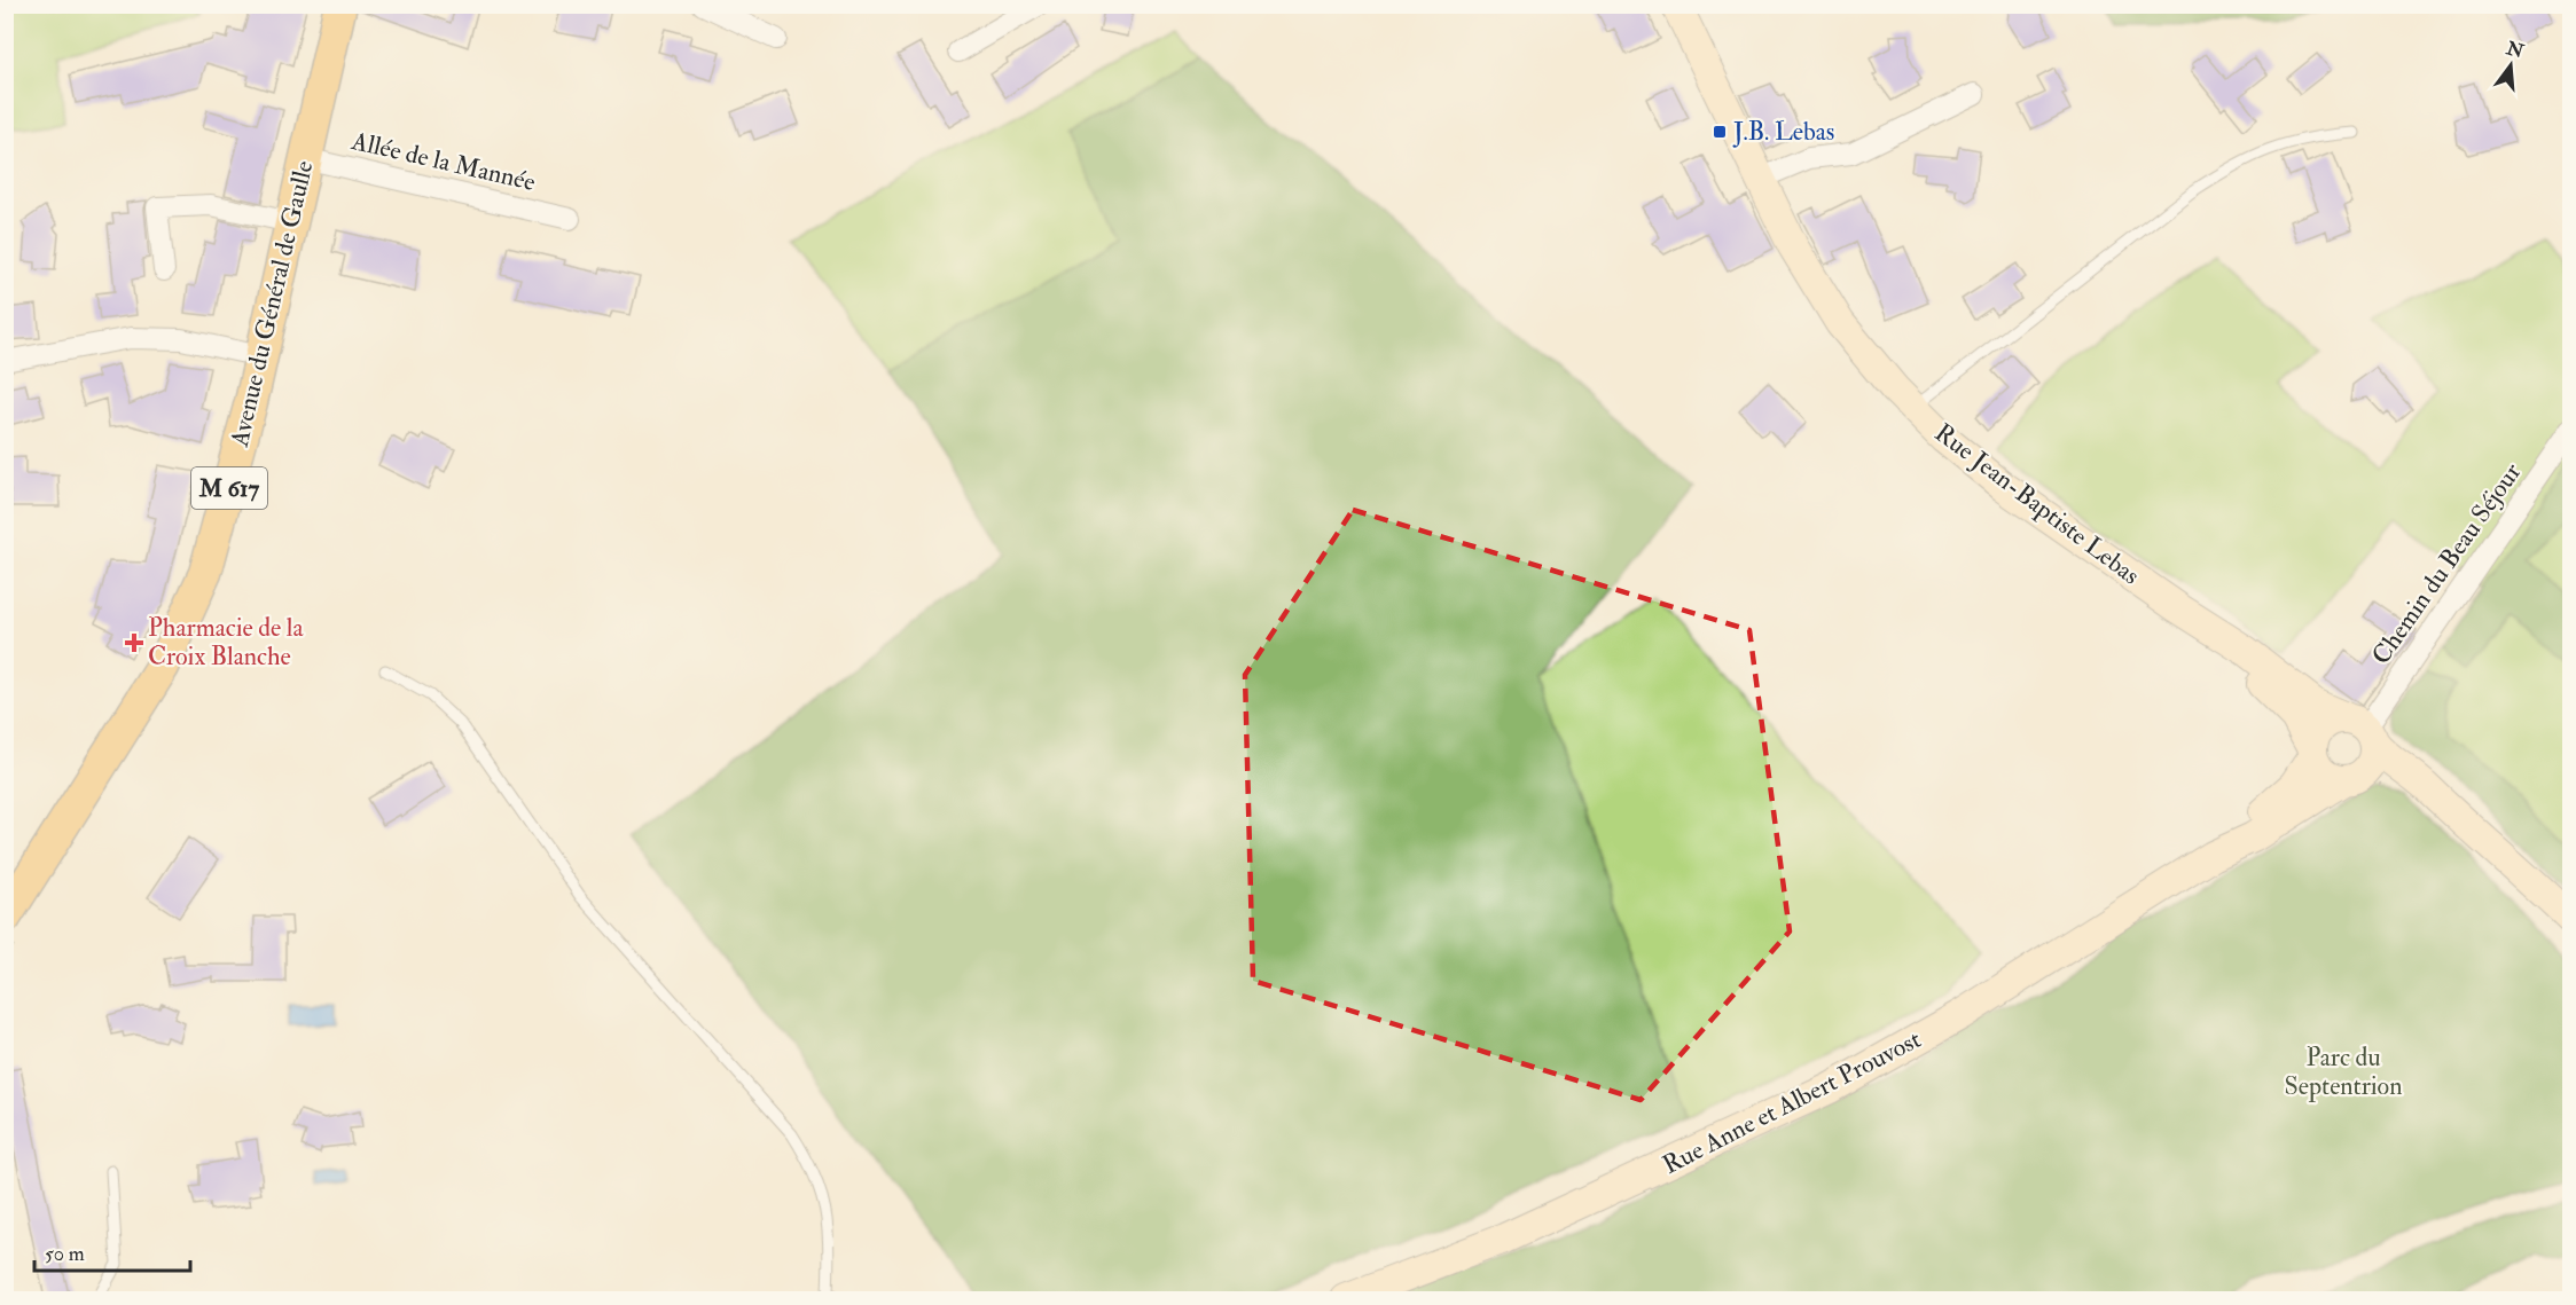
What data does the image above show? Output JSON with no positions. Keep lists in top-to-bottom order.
{
  "streets": {
    "main road": [
      "Avenue du Général de Gaulle",
      "M 617",
      "Rue Jean-Baptiste Lebas",
      "Rue Anne et Albert Prouvost"
    ],
    "street": ["Allée de la Mannée", "Chemin du Beau Séjour"]
  },
  "crossings": [
    ["Allée de la Mannée", "Avenue du Général de Gaulle"],
    ["Rue Jean-Baptiste Lebas", "Chemin du Beau Séjour"],
    ["Rue Jean-Baptiste Lebas", "Rue Anne et Albert Prouvost"],
    ["Chemin du Beau Séjour", "Rue Anne et Albert Prouvost"]
  ],
  "parks": ["Parc du Septentrion"],
  "places": {
    "transit": ["J.B. Lebas"],
    "health": ["Pharmacie de la Croix Blanche"]
  },
  "scale_bar": "50 m",
  "north": "top"
}
